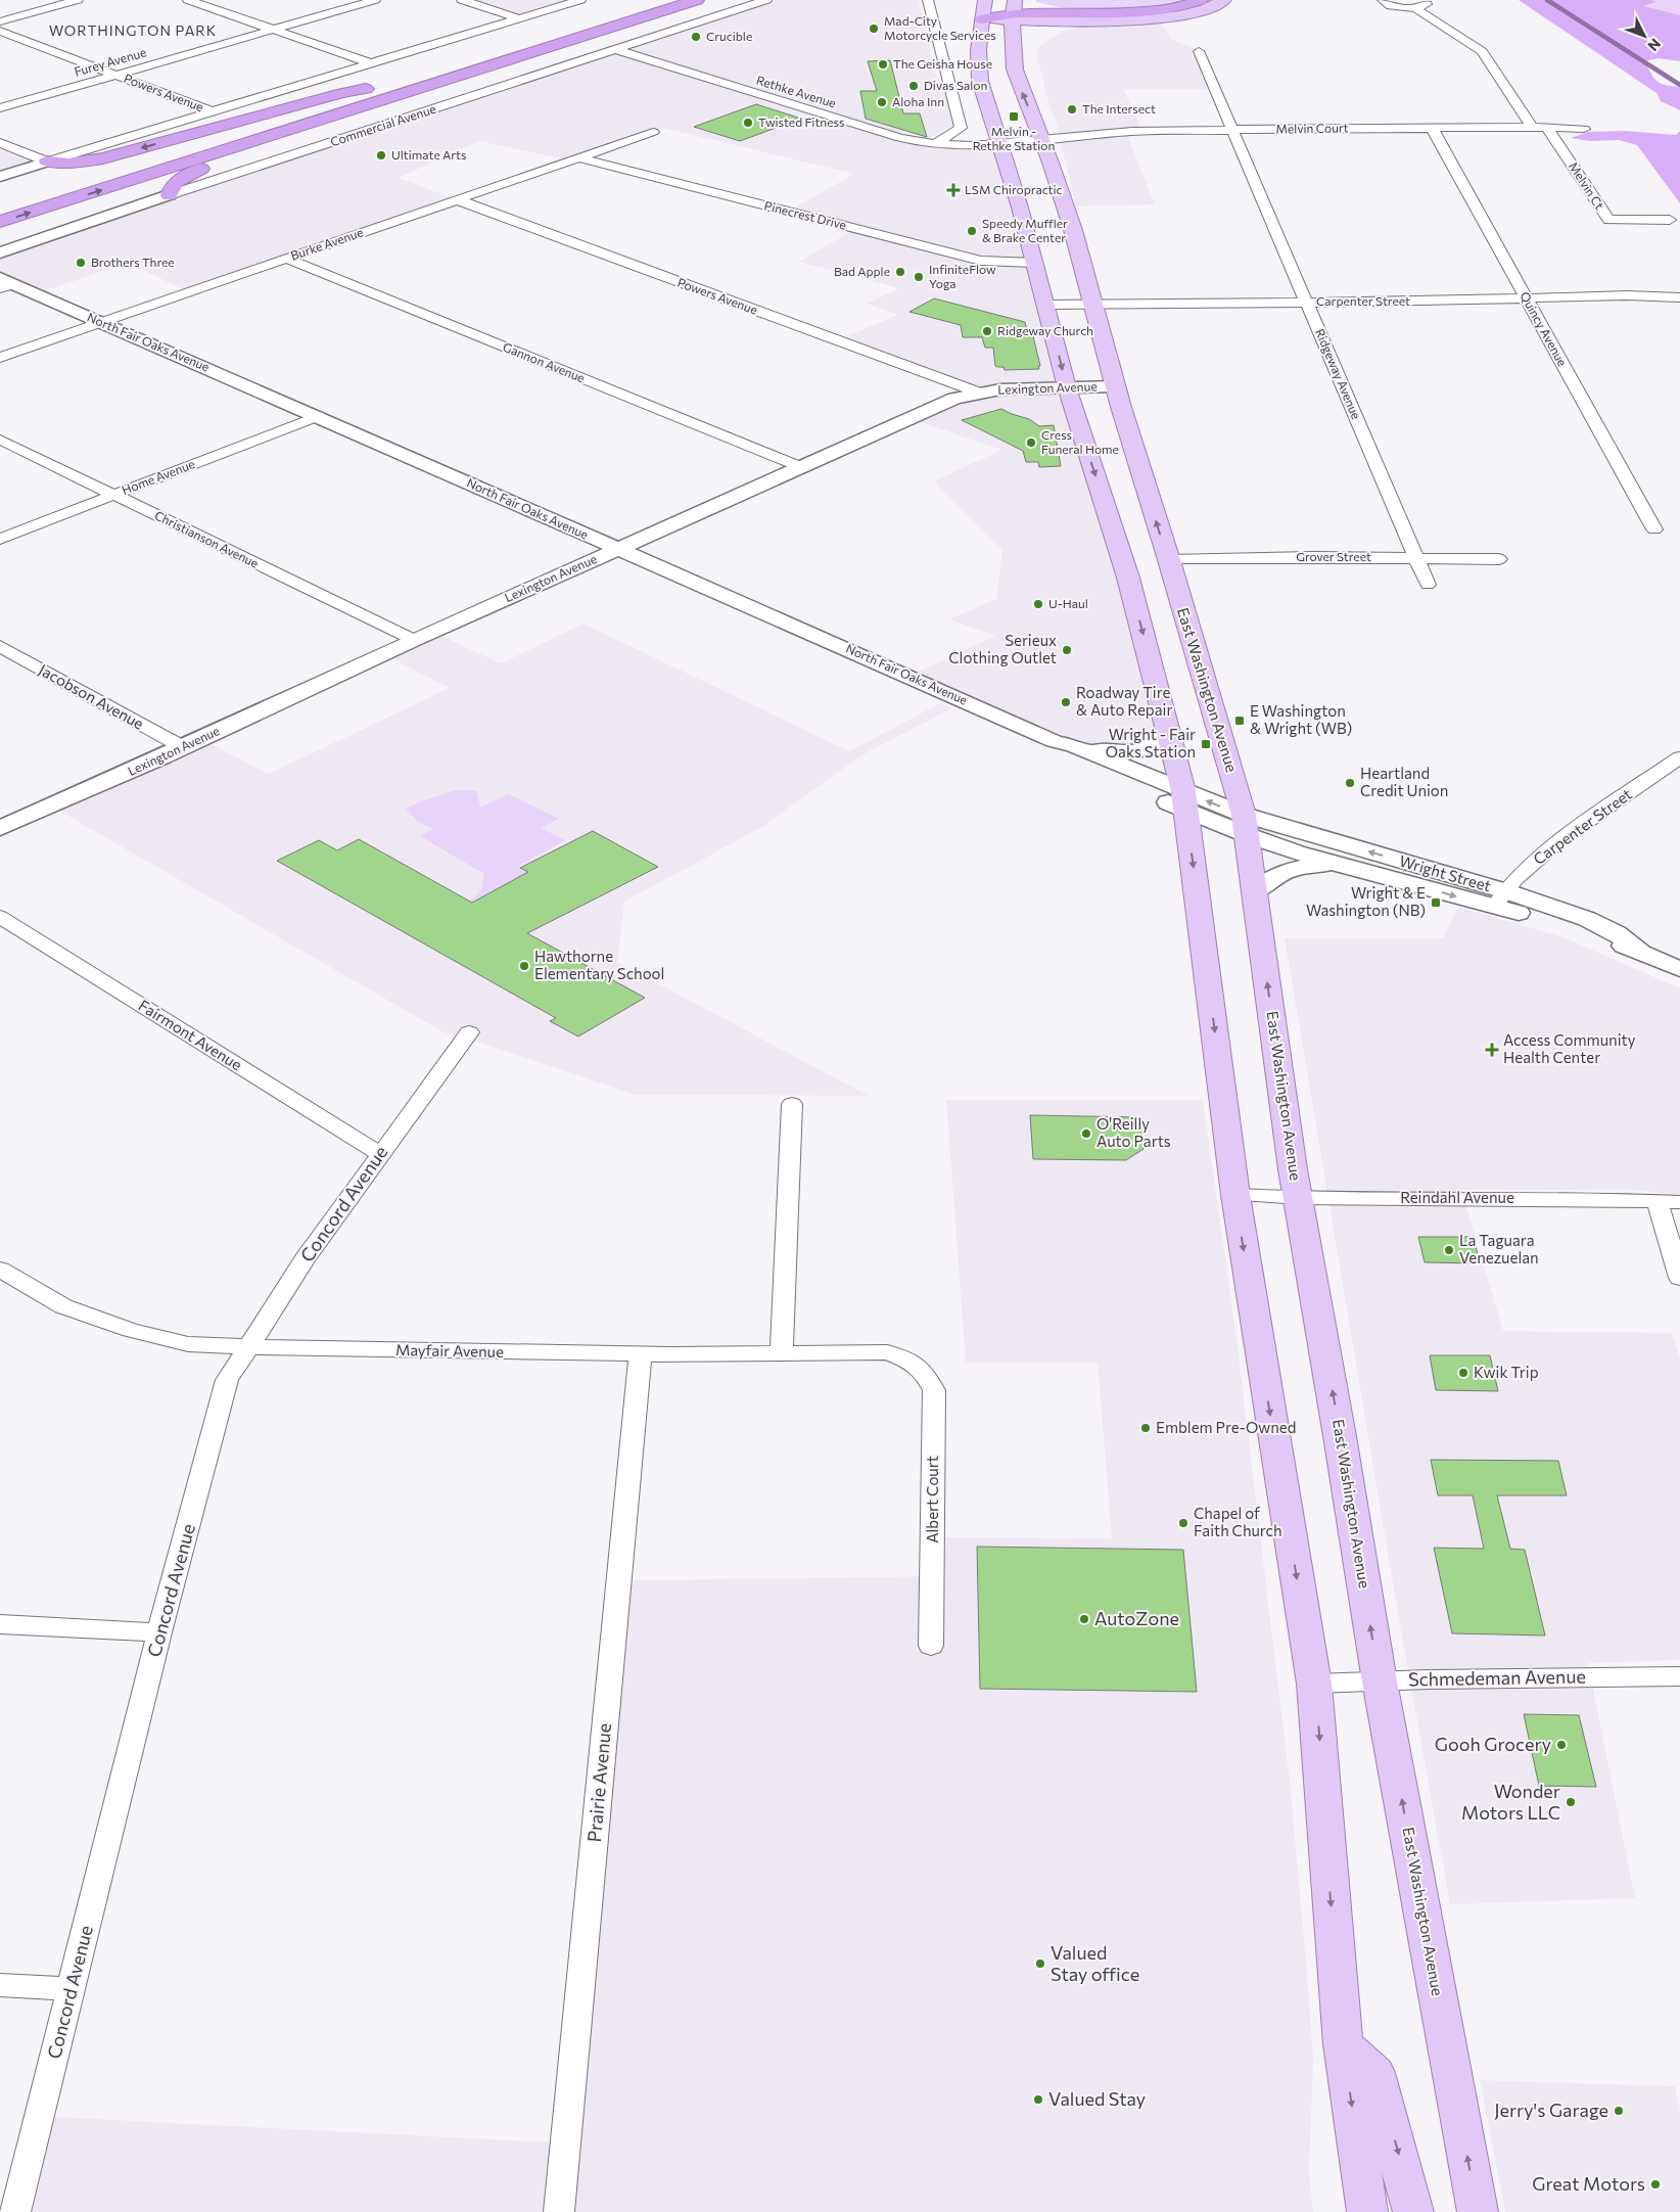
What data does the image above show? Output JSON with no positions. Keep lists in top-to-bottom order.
{
  "streets": {
    "main road": ["East Washington Avenue"],
    "street": [
      "Furey Avenue",
      "Rethke Avenue",
      "Powers Avenue",
      "Commercial Avenue",
      "Melvin Court",
      "Melvin Ct",
      "Pinecrest Drive",
      "Burke Avenue",
      "Carpenter Street",
      "Quincy Avenue",
      "North Fair Oaks Avenue",
      "Gannon Avenue",
      "Ridgeway Avenue",
      "Lexington Avenue",
      "Home Avenue",
      "Christianson Avenue",
      "Grover Street",
      "Jacobson Avenue",
      "Wright Street",
      "Fairmont Avenue",
      "Reindahl Avenue",
      "Concord Avenue",
      "Mayfair Avenue",
      "Albert Court",
      "Schmedeman Avenue",
      "Prairie Avenue"
    ]
  },
  "crossings": [
    ["Furey Avenue", "Powers Avenue"],
    ["Rethke Avenue", "Commercial Avenue"],
    ["Rethke Avenue", "Melvin Court"],
    ["Rethke Avenue", "East Washington Avenue"],
    ["Powers Avenue", "Burke Avenue"],
    ["Powers Avenue", "Lexington Avenue"],
    ["Melvin Court", "Melvin Ct"],
    ["Melvin Court", "Quincy Avenue"],
    ["Melvin Court", "Ridgeway Avenue"],
    ["Melvin Court", "East Washington Avenue"],
    ["Pinecrest Drive", "Burke Avenue"],
    ["Burke Avenue", "North Fair Oaks Avenue"],
    ["Burke Avenue", "Gannon Avenue"],
    ["Carpenter Street", "Quincy Avenue"],
    ["Carpenter Street", "Ridgeway Avenue"],
    ["Carpenter Street", "East Washington Avenue"],
    ["Carpenter Street", "Wright Street"],
    ["North Fair Oaks Avenue", "Lexington Avenue"],
    ["North Fair Oaks Avenue", "Home Avenue"],
    ["North Fair Oaks Avenue", "East Washington Avenue"],
    ["North Fair Oaks Avenue", "Wright Street"],
    ["Gannon Avenue", "Lexington Avenue"],
    ["Ridgeway Avenue", "Grover Street"],
    ["Lexington Avenue", "Christianson Avenue"],
    ["Lexington Avenue", "East Washington Avenue"],
    ["Lexington Avenue", "Jacobson Avenue"],
    ["Home Avenue", "Christianson Avenue"],
    ["Grover Street", "East Washington Avenue"],
    ["East Washington Avenue", "Wright Street"],
    ["East Washington Avenue", "Reindahl Avenue"],
    ["East Washington Avenue", "Schmedeman Avenue"],
    ["Fairmont Avenue", "Concord Avenue"],
    ["Concord Avenue", "Mayfair Avenue"],
    ["Mayfair Avenue", "Albert Court"],
    ["Mayfair Avenue", "Prairie Avenue"]
  ],
  "districts": ["WORTHINGTON PARK"],
  "places": {
    "other": [
      "Mad-City Motorcycle Services",
      "Crucible",
      "The Geisha House",
      "Divas Salon",
      "Aloha Inn",
      "The Intersect",
      "Twisted Fitness",
      "Ultimate Arts",
      "Speedy Muffler & Brake Center",
      "Brothers Three",
      "Bad Apple",
      "InfiniteFlow Yoga",
      "Ridgeway Church",
      "Cress Funeral Home",
      "U-Haul",
      "Serieux Clothing Outlet",
      "Roadway Tire & Auto Repair",
      "Heartland Credit Union",
      "Hawthorne Elementary School",
      "O'Reilly Auto Parts",
      "La Taguara Venezuelan",
      "Kwik Trip",
      "Emblem Pre-Owned",
      "Chapel of Faith Church",
      "AutoZone",
      "Gooh Grocery",
      "Wonder Motors LLC",
      "Valued Stay office",
      "Valued Stay",
      "Jerry's Garage",
      "Great Motors"
    ],
    "transit": [
      "Melvin - Rethke Station",
      "E Washington & Wright (WB)",
      "Wright - Fair Oaks Station",
      "Wright & E Washington (NB)"
    ],
    "health": ["LSM Chiropractic", "Access Community Health Center"]
  },
  "north": "bottom right"
}
